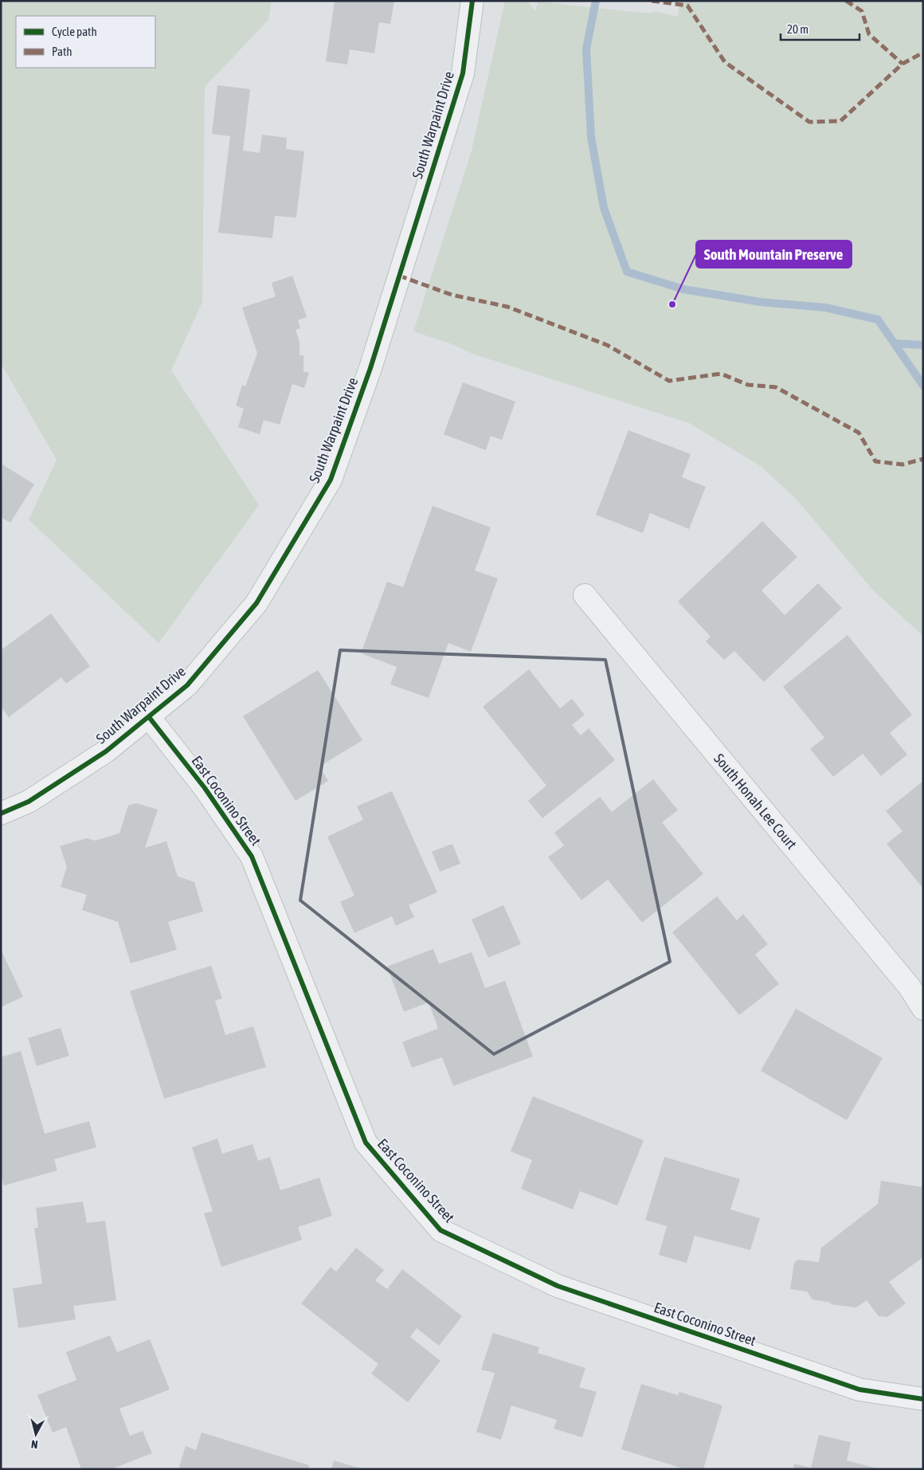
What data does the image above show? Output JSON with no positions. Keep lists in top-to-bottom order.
{
  "streets": {
    "street": ["South Warpaint Drive", "East Coconino Street", "South Honah Lee Court"]
  },
  "crossings": [
    ["South Warpaint Drive", "East Coconino Street"]
  ],
  "places": ["South Mountain Preserve"],
  "legend": ["Cycle path", "Path"],
  "scale_bar": "20 m",
  "north": "bottom"
}
